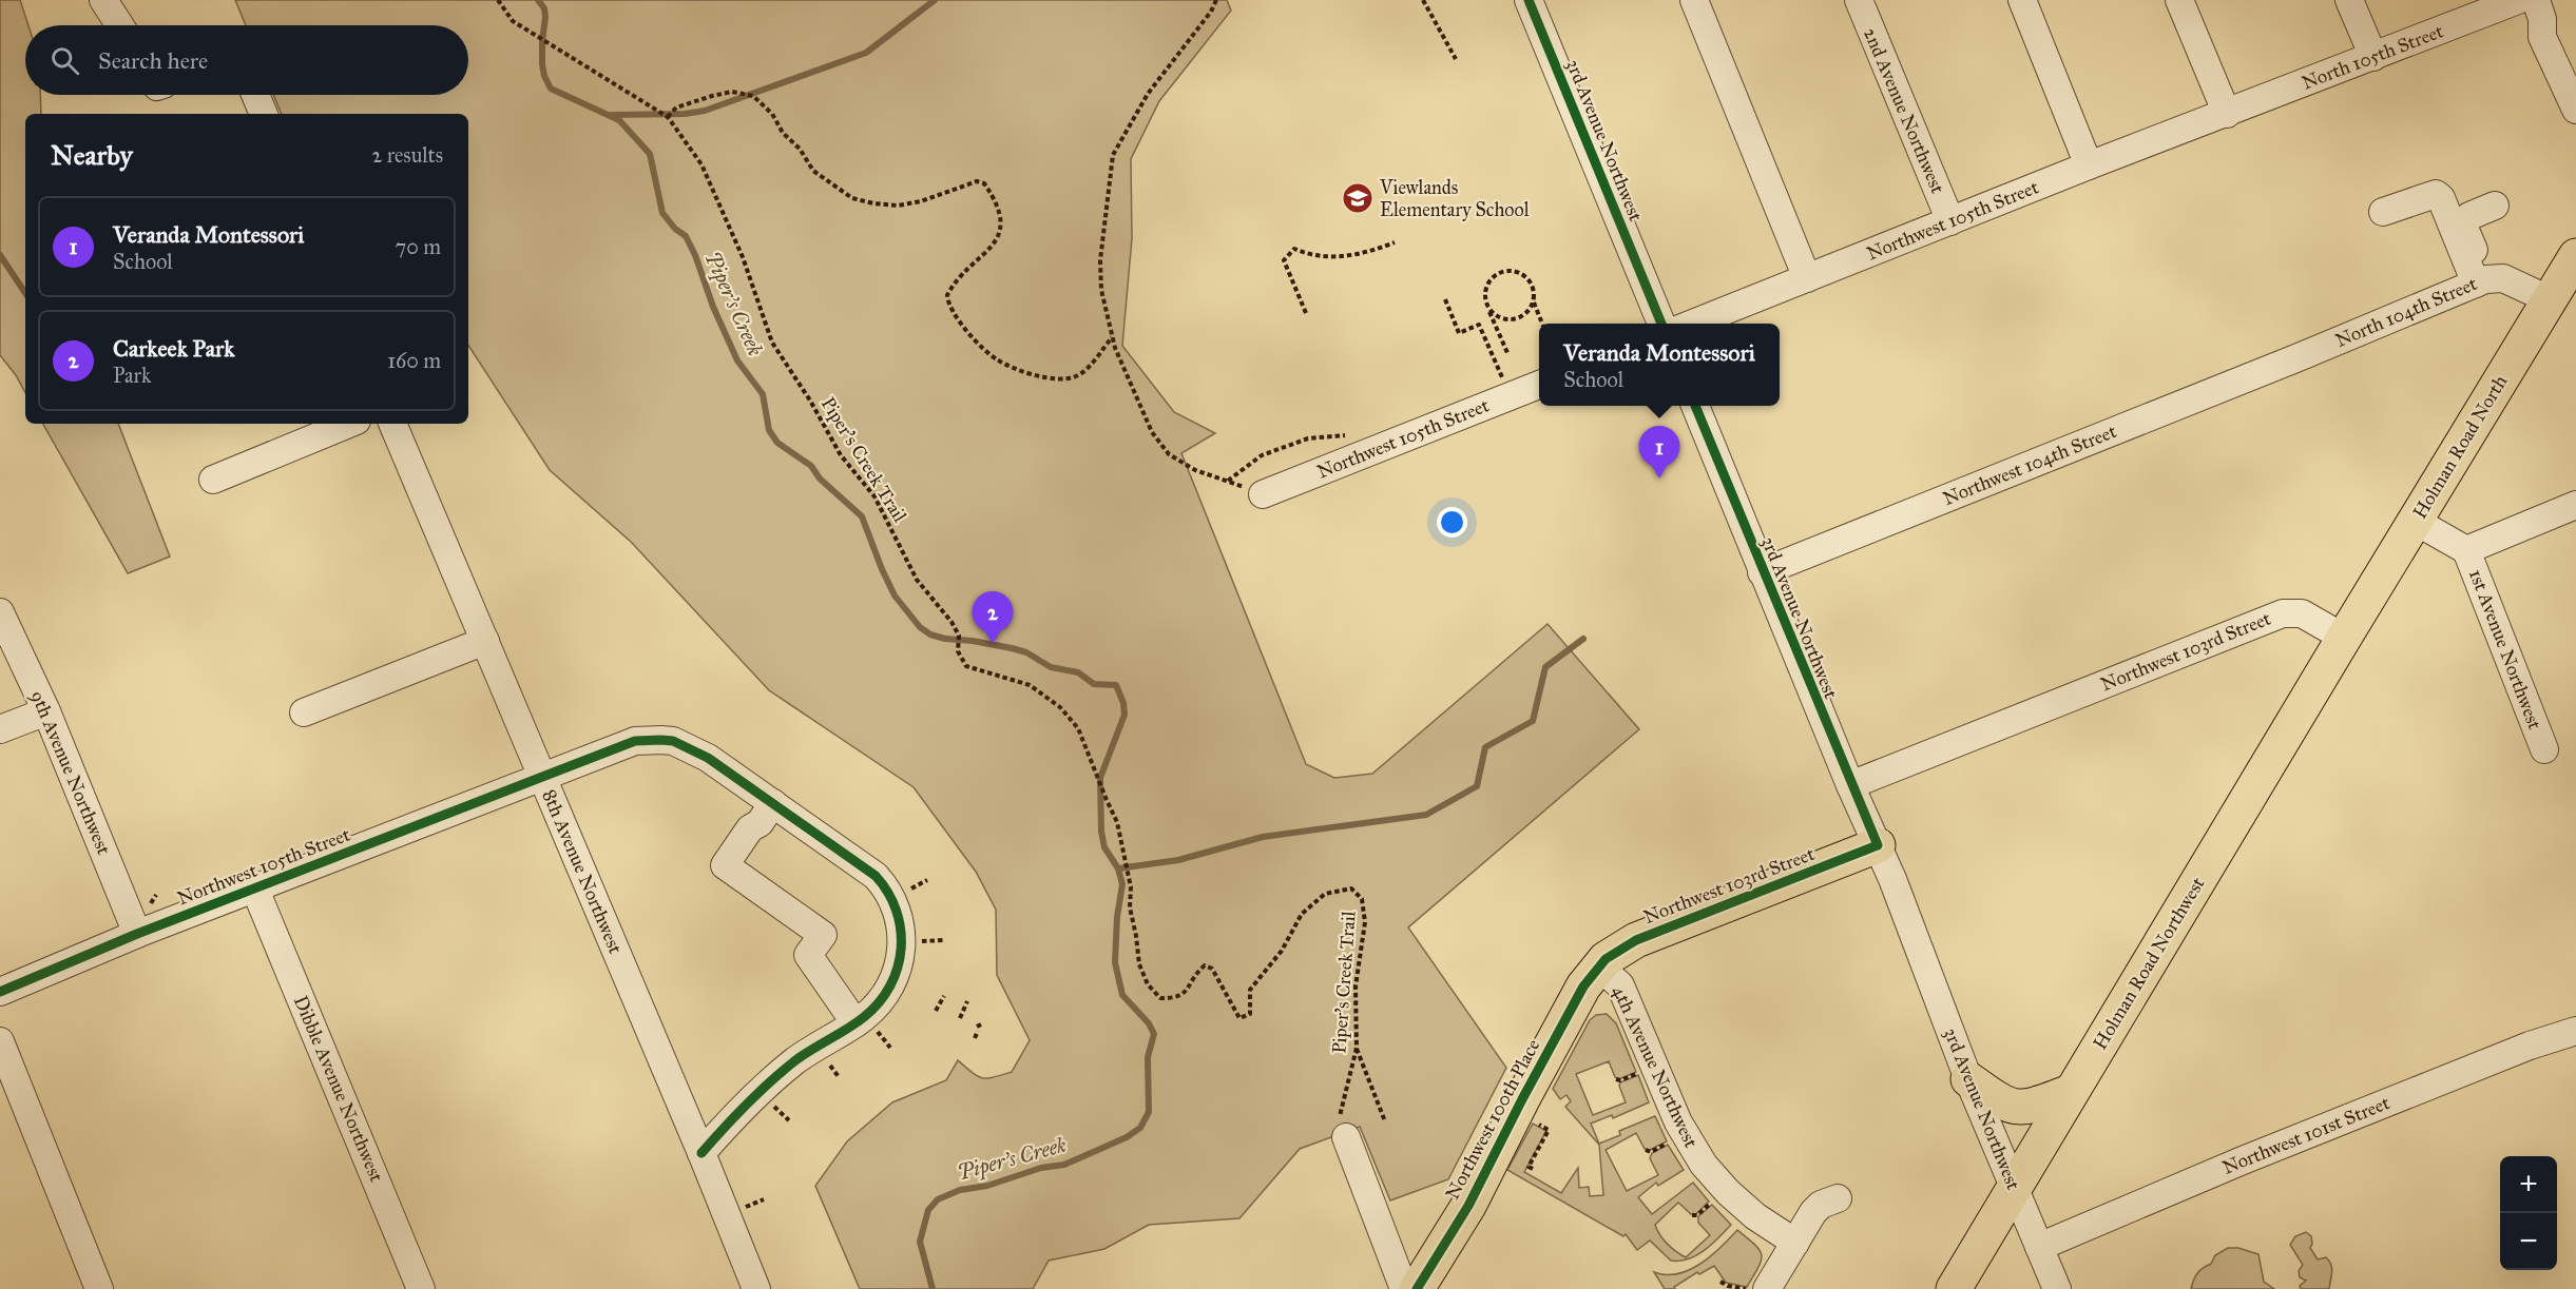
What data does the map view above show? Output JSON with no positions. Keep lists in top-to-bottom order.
{
  "streets": {
    "main road": [
      "Holman Road North",
      "Northwest 103rd Street",
      "Holman Road Northwest",
      "Northwest 100th Place"
    ],
    "street": [
      "North 105th Street",
      "2nd Avenue Northwest",
      "3rd Avenue Northwest",
      "Northwest 105th Street",
      "North 104th Street",
      "Northwest 104th Street",
      "1st Avenue Northwest",
      "9th Avenue Northwest",
      "8th Avenue Northwest",
      "4th Avenue Northwest",
      "Dibble Avenue Northwest",
      "Northwest 101st Street"
    ],
    "path": ["Piper's Creek Trail"]
  },
  "crossings": [
    ["North 105th Street", "Northwest 105th Street"],
    ["2nd Avenue Northwest", "Northwest 105th Street"],
    ["3rd Avenue Northwest", "Northwest 104th Street"],
    ["3rd Avenue Northwest", "Northwest 103rd Street"],
    ["3rd Avenue Northwest", "Holman Road Northwest"],
    ["3rd Avenue Northwest", "Northwest 101st Street"],
    ["Northwest 105th Street", "9th Avenue Northwest"],
    ["Northwest 105th Street", "8th Avenue Northwest"],
    ["Northwest 105th Street", "Dibble Avenue Northwest"],
    ["North 104th Street", "Holman Road North"],
    ["North 104th Street", "Northwest 104th Street"],
    ["Holman Road North", "Northwest 103rd Street"],
    ["Holman Road North", "Holman Road Northwest"],
    ["Northwest 103rd Street", "Holman Road Northwest"],
    ["Northwest 103rd Street", "4th Avenue Northwest"],
    ["Northwest 103rd Street", "Northwest 100th Place"],
    ["4th Avenue Northwest", "Northwest 100th Place"]
  ],
  "water": ["Piper's Creek"],
  "places": {
    "school or university": ["Viewlands Elementary School"]
  },
  "page": {
    "search": "Search here",
    "heading": ["Nearby", "2 results"],
    "list": [
      {
        "mark": "1",
        "name": "Veranda Montessori",
        "note": "School",
        "value": "70 m"
      },
      {
        "mark": "2",
        "name": "Carkeek Park",
        "note": "Park",
        "value": "160 m"
      }
    ],
    "popup": ["Veranda Montessori", "School"],
    "pins": ["1", "2"],
    "map_buttons": ["+", "−"]
  }
}
